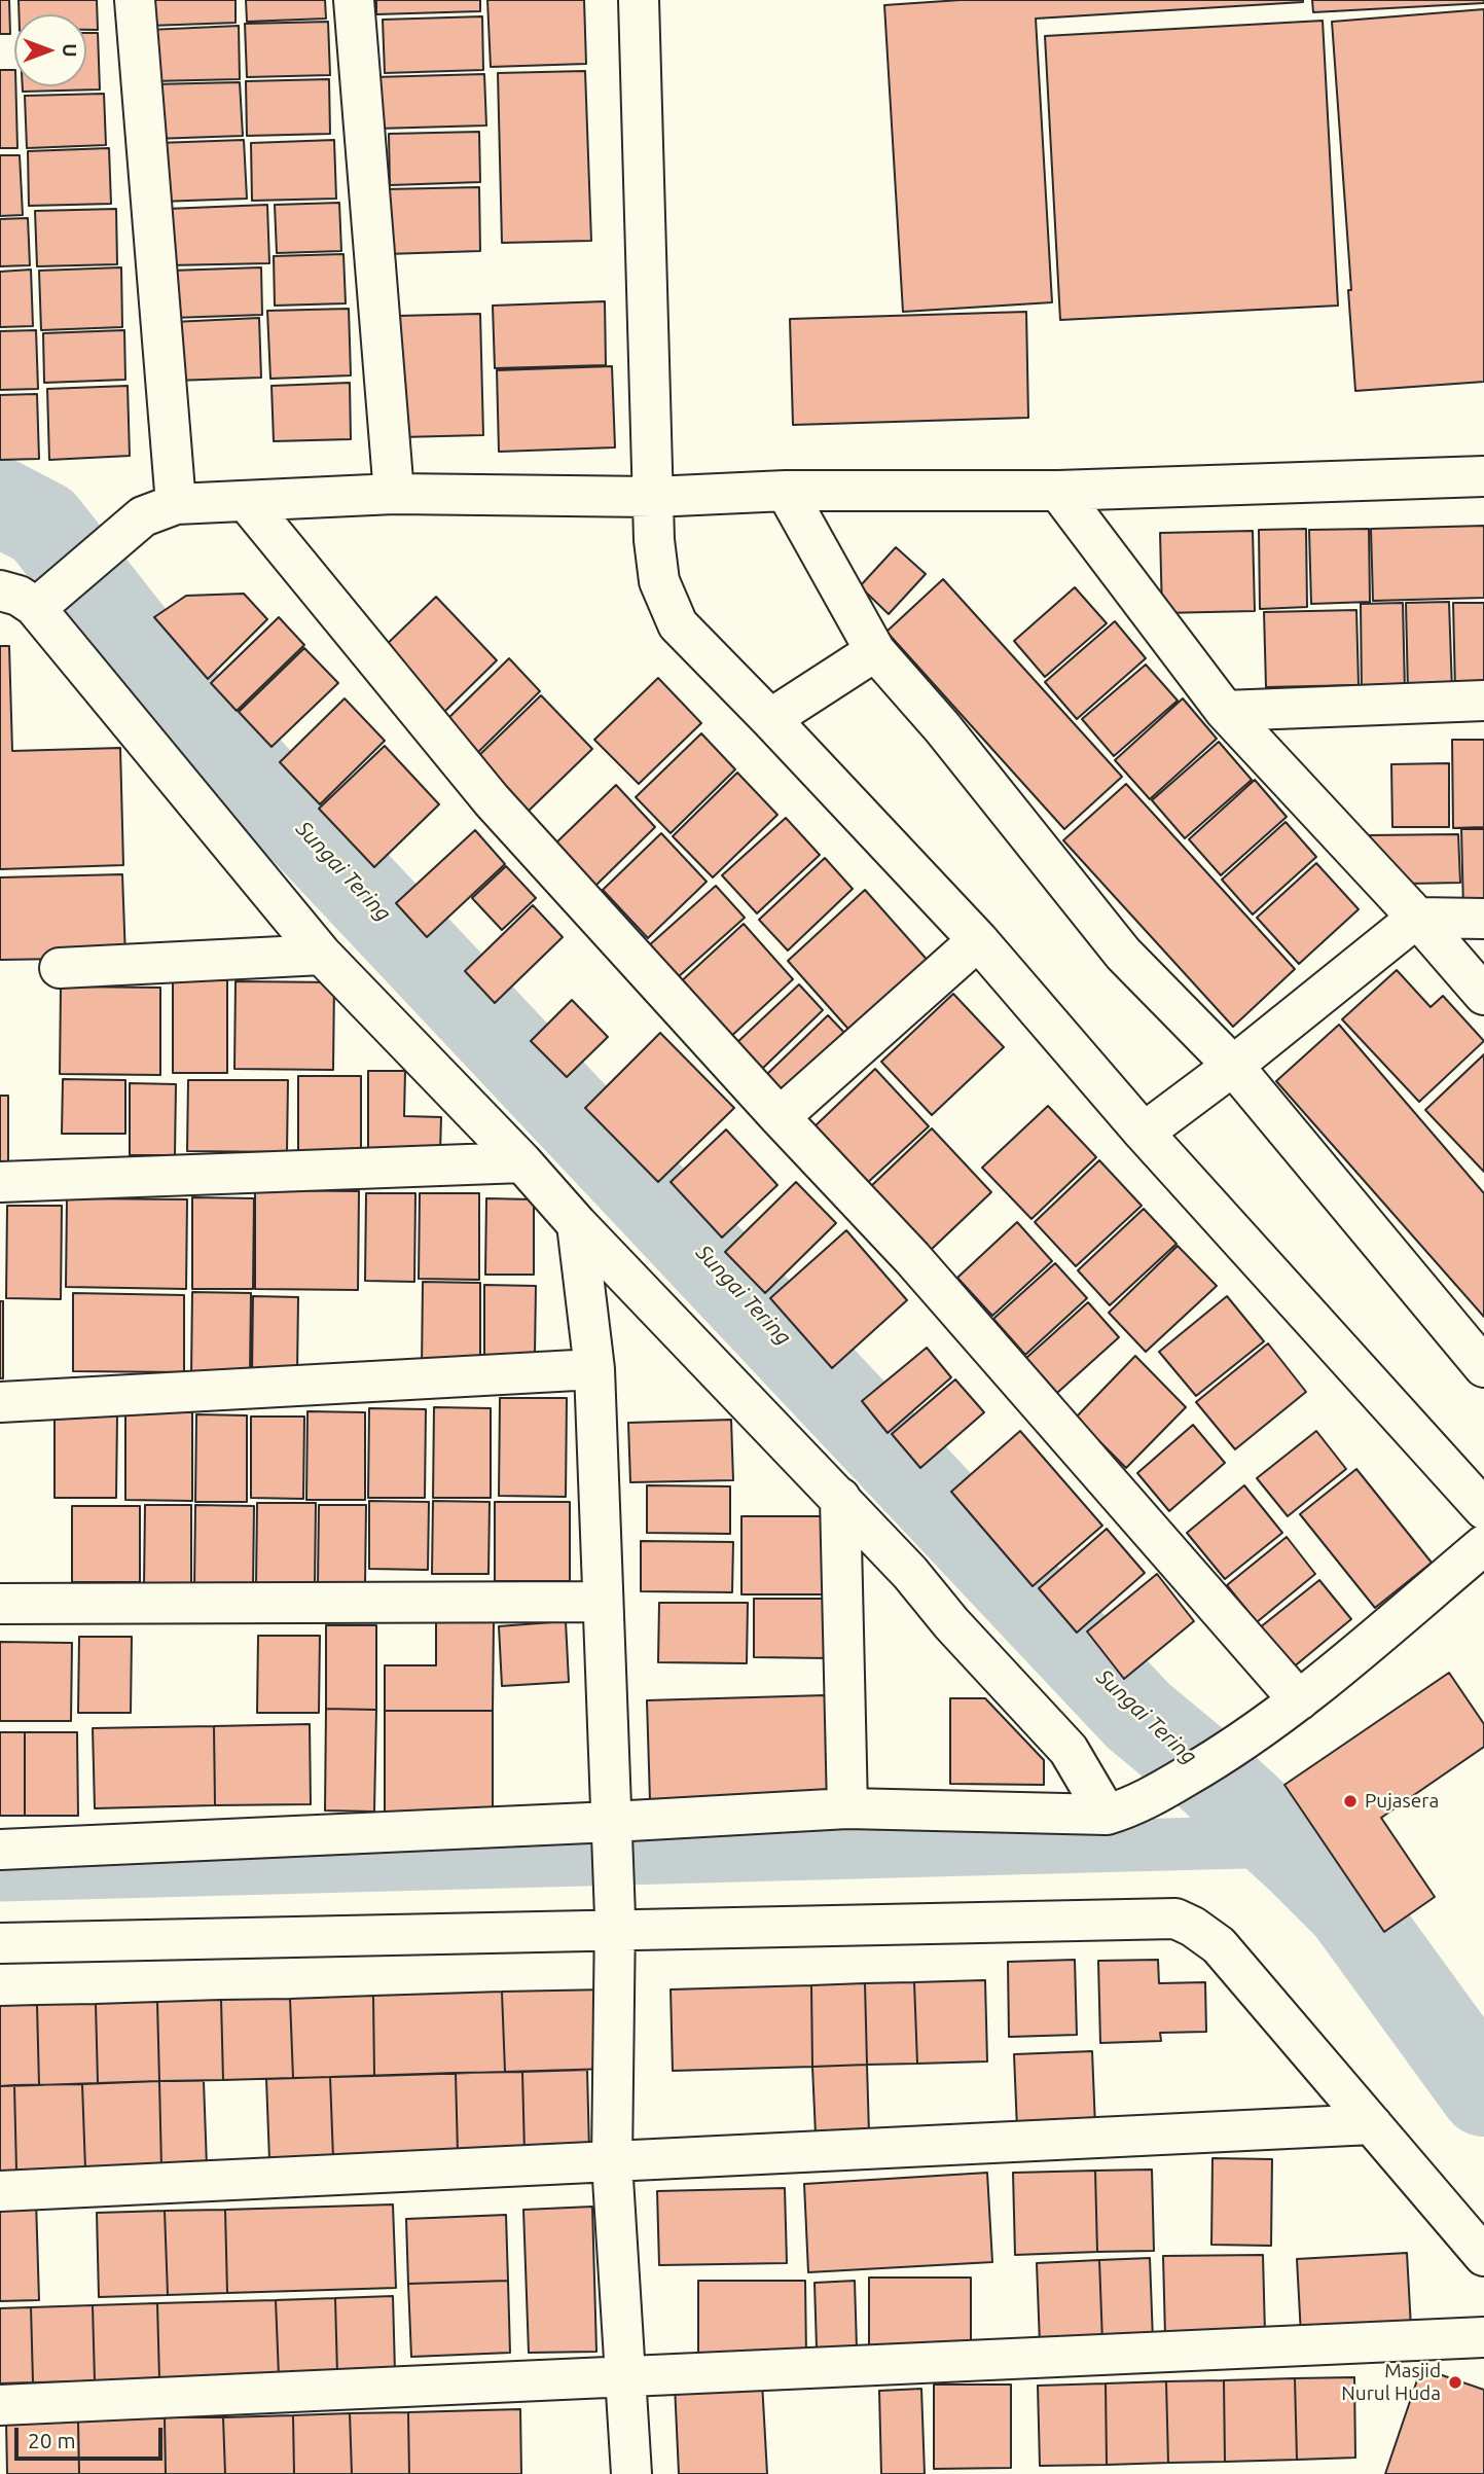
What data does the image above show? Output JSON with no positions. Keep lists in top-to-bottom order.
{
  "water": ["Sungai Tering"],
  "places": ["Pujasera", "Masjid Nurul Huda"],
  "scale_bar": "20 m",
  "north": "right"
}
